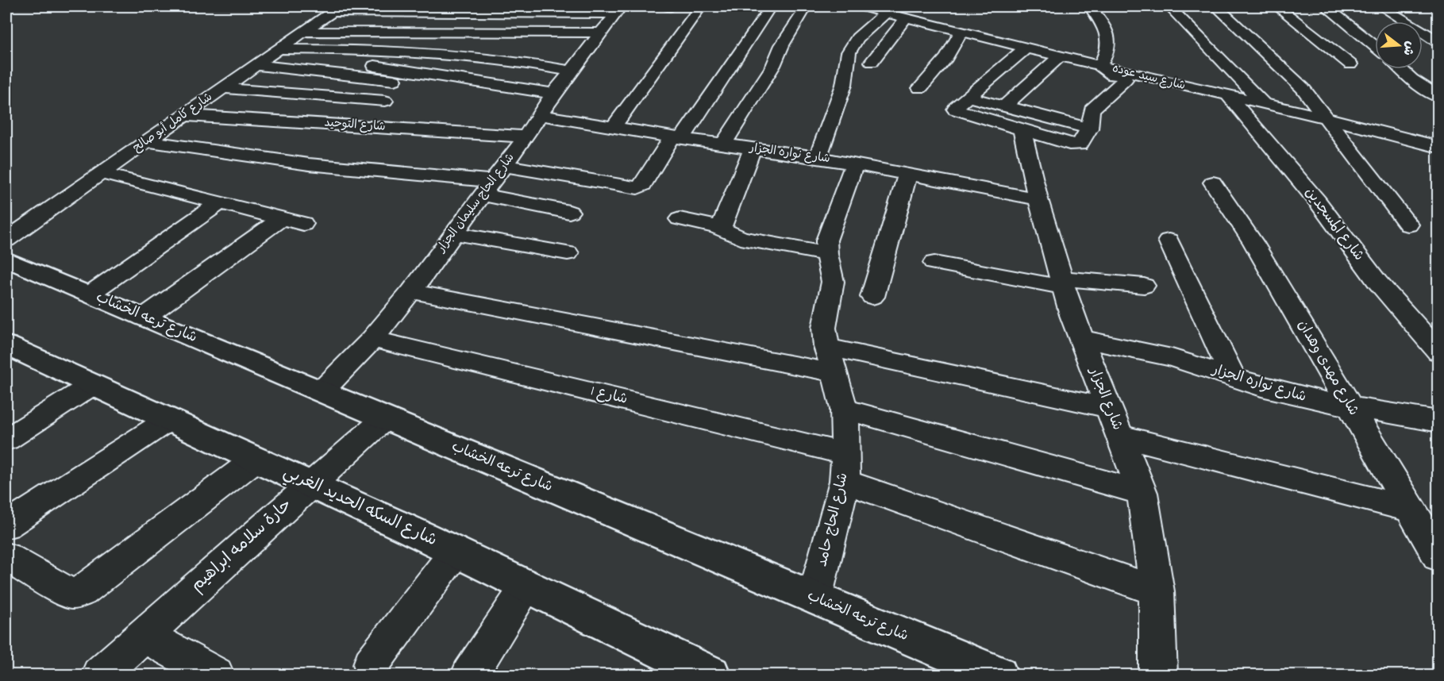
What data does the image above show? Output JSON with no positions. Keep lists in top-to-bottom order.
{
  "streets": {
    "street": [
      "شارع سيد عوده",
      "شارع كامل أبو صالح",
      "شارع التوحيد",
      "شارع نواره الجزار",
      "شارع الحاج سليمان الجزار",
      "شارع المسجدين",
      "شارع ترعه الخشاب",
      "شارع مهدى وهدان",
      "شارع 1",
      "شارع الجزار",
      "شارع السكه الحديد الغربي",
      "شارع الحاج حامد",
      "حارة سلامه ابراهيم"
    ]
  },
  "crossings": [
    ["شارع سيد عوده", "شارع المسجدين"],
    ["شارع كامل أبو صالح", "شارع التوحيد"],
    ["شارع التوحيد", "شارع الحاج سليمان الجزار"],
    ["شارع نواره الجزار", "شارع الحاج سليمان الجزار"],
    ["شارع نواره الجزار", "شارع مهدى وهدان"],
    ["شارع نواره الجزار", "شارع الجزار"],
    ["شارع نواره الجزار", "شارع الحاج حامد"],
    ["شارع الحاج سليمان الجزار", "شارع ترعه الخشاب"],
    ["شارع الحاج سليمان الجزار", "شارع 1"],
    ["شارع ترعه الخشاب", "شارع الحاج حامد"],
    ["شارع ترعه الخشاب", "حارة سلامه ابراهيم"],
    ["شارع 1", "شارع الجزار"],
    ["شارع 1", "شارع الحاج حامد"],
    ["شارع السكه الحديد الغربي", "حارة سلامه ابراهيم"]
  ],
  "north": "right"
}
